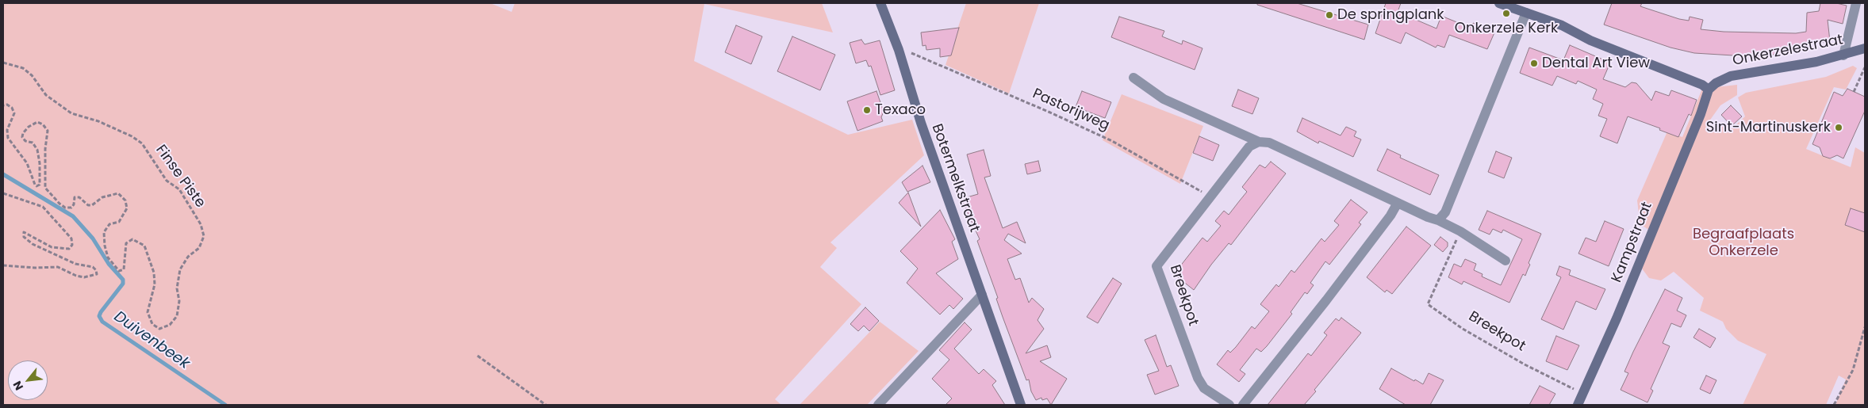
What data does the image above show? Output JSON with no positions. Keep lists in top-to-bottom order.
{
  "streets": {
    "street": [
      "Onkerzelestraat",
      "Botermelkstraat",
      "Kampstraat",
      "Breekpot"
    ],
    "path": ["Pastorijweg", "Finse Piste"]
  },
  "crossings": [
    ["Onkerzelestraat", "Kampstraat"],
    ["Pastorijweg", "Breekpot"],
    ["Kampstraat", "Breekpot"]
  ],
  "water": ["Duivenbeek"],
  "parks": ["Begraafplaats Onkerzele"],
  "places": [
    "Onkerzele Kerk",
    "De springplank",
    "Dental Art View",
    "Texaco",
    "Sint-Martinuskerk"
  ],
  "north": "bottom left"
}
